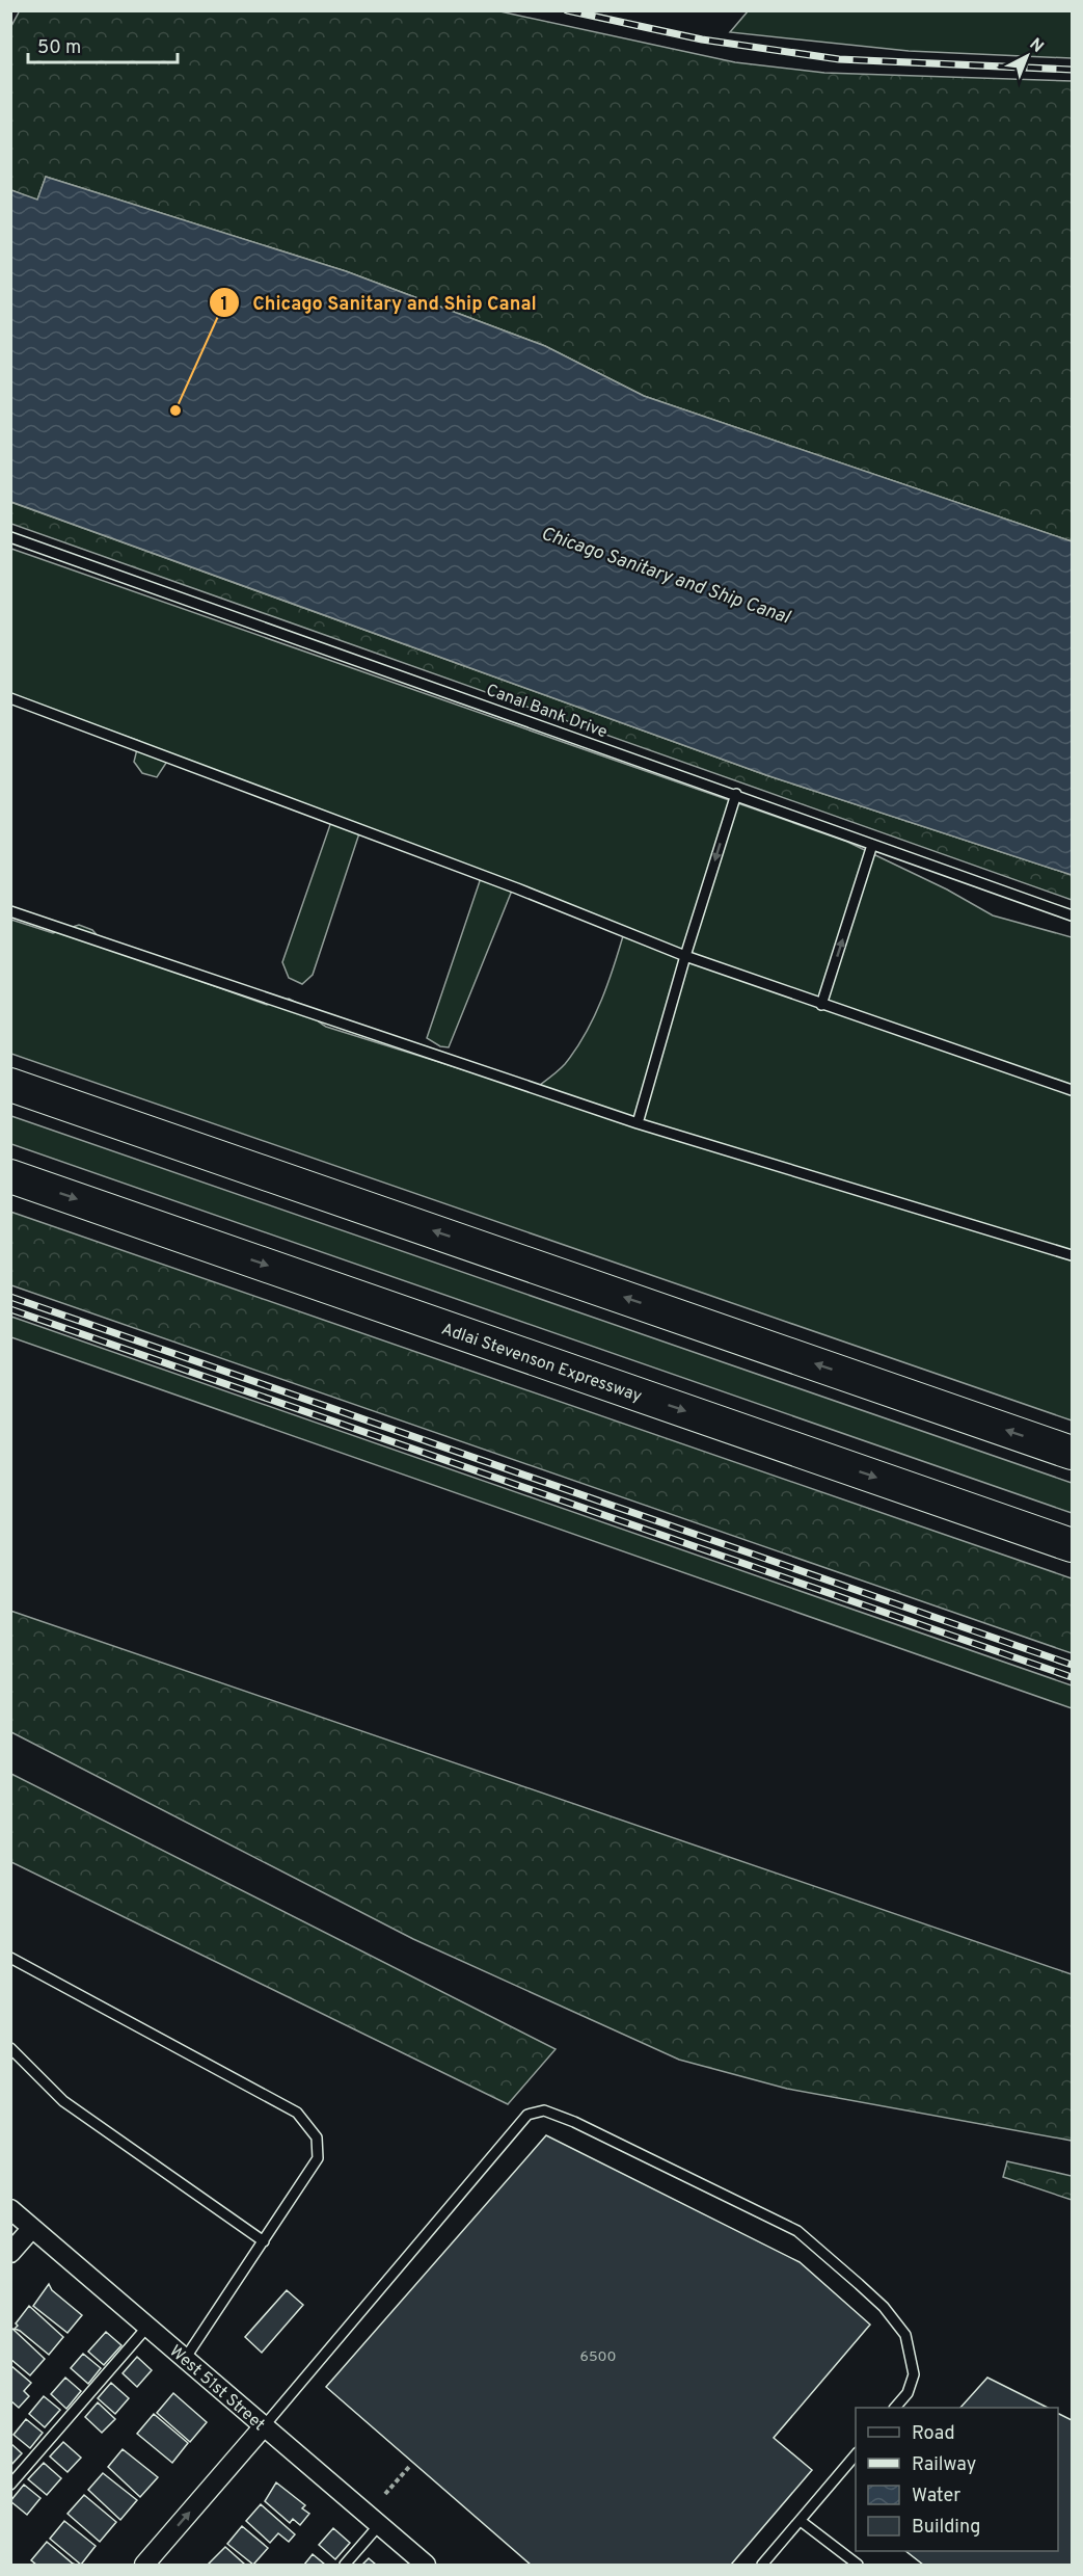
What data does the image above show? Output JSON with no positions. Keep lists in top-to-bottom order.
{
  "streets": {
    "highway": ["Adlai Stevenson Expressway"],
    "street": ["West 51st Street"],
    "lane": ["Canal Bank Drive"]
  },
  "water": ["Chicago Sanitary and Ship Canal"],
  "places": ["Chicago Sanitary and Ship Canal"],
  "house_numbers": ["6500"],
  "legend": [
    "Road",
    "Railway",
    "Water",
    "Building"
  ],
  "scale_bar": "50 m",
  "north": "top right"
}
